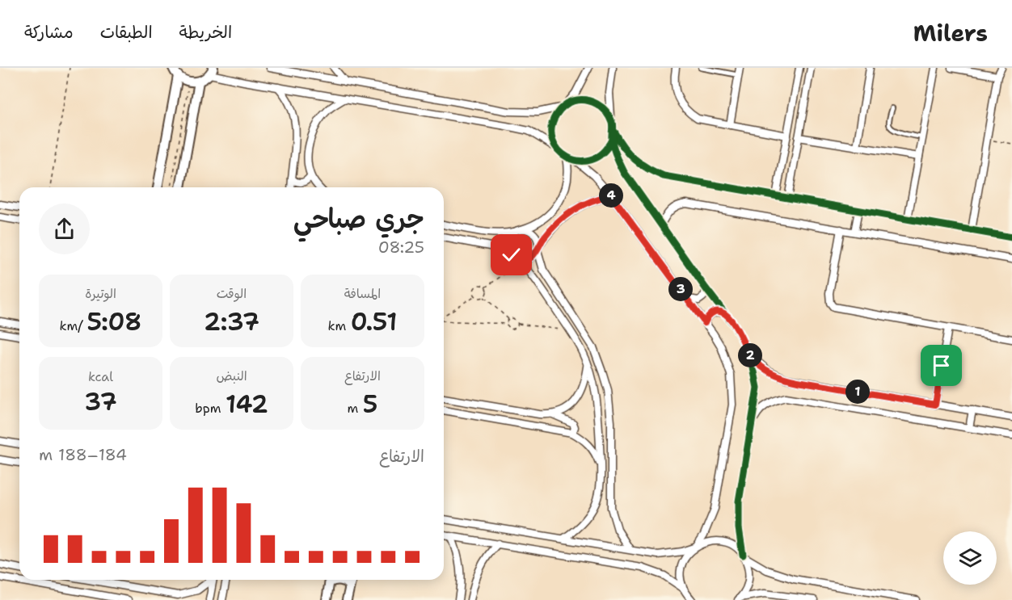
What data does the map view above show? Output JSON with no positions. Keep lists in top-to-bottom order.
{
  "page": {
    "header": "Milers",
    "nav": ["الخريطة", "الطبقات", "مشاركة"],
    "pins": [
      "4",
      "3",
      "2",
      "1"
    ],
    "heading": ["جري صباحي", "08:25"],
    "stats": [
      ["المسافة", "0.51 km"],
      ["الوقت", "2:37"],
      ["الوتيرة", "5:08 /km"],
      ["الارتفاع", "5 m"],
      ["النبض", "142 bpm"],
      ["kcal", "37"]
    ],
    "chart": ["الارتفاع", "184–188 m"]
  }
}
